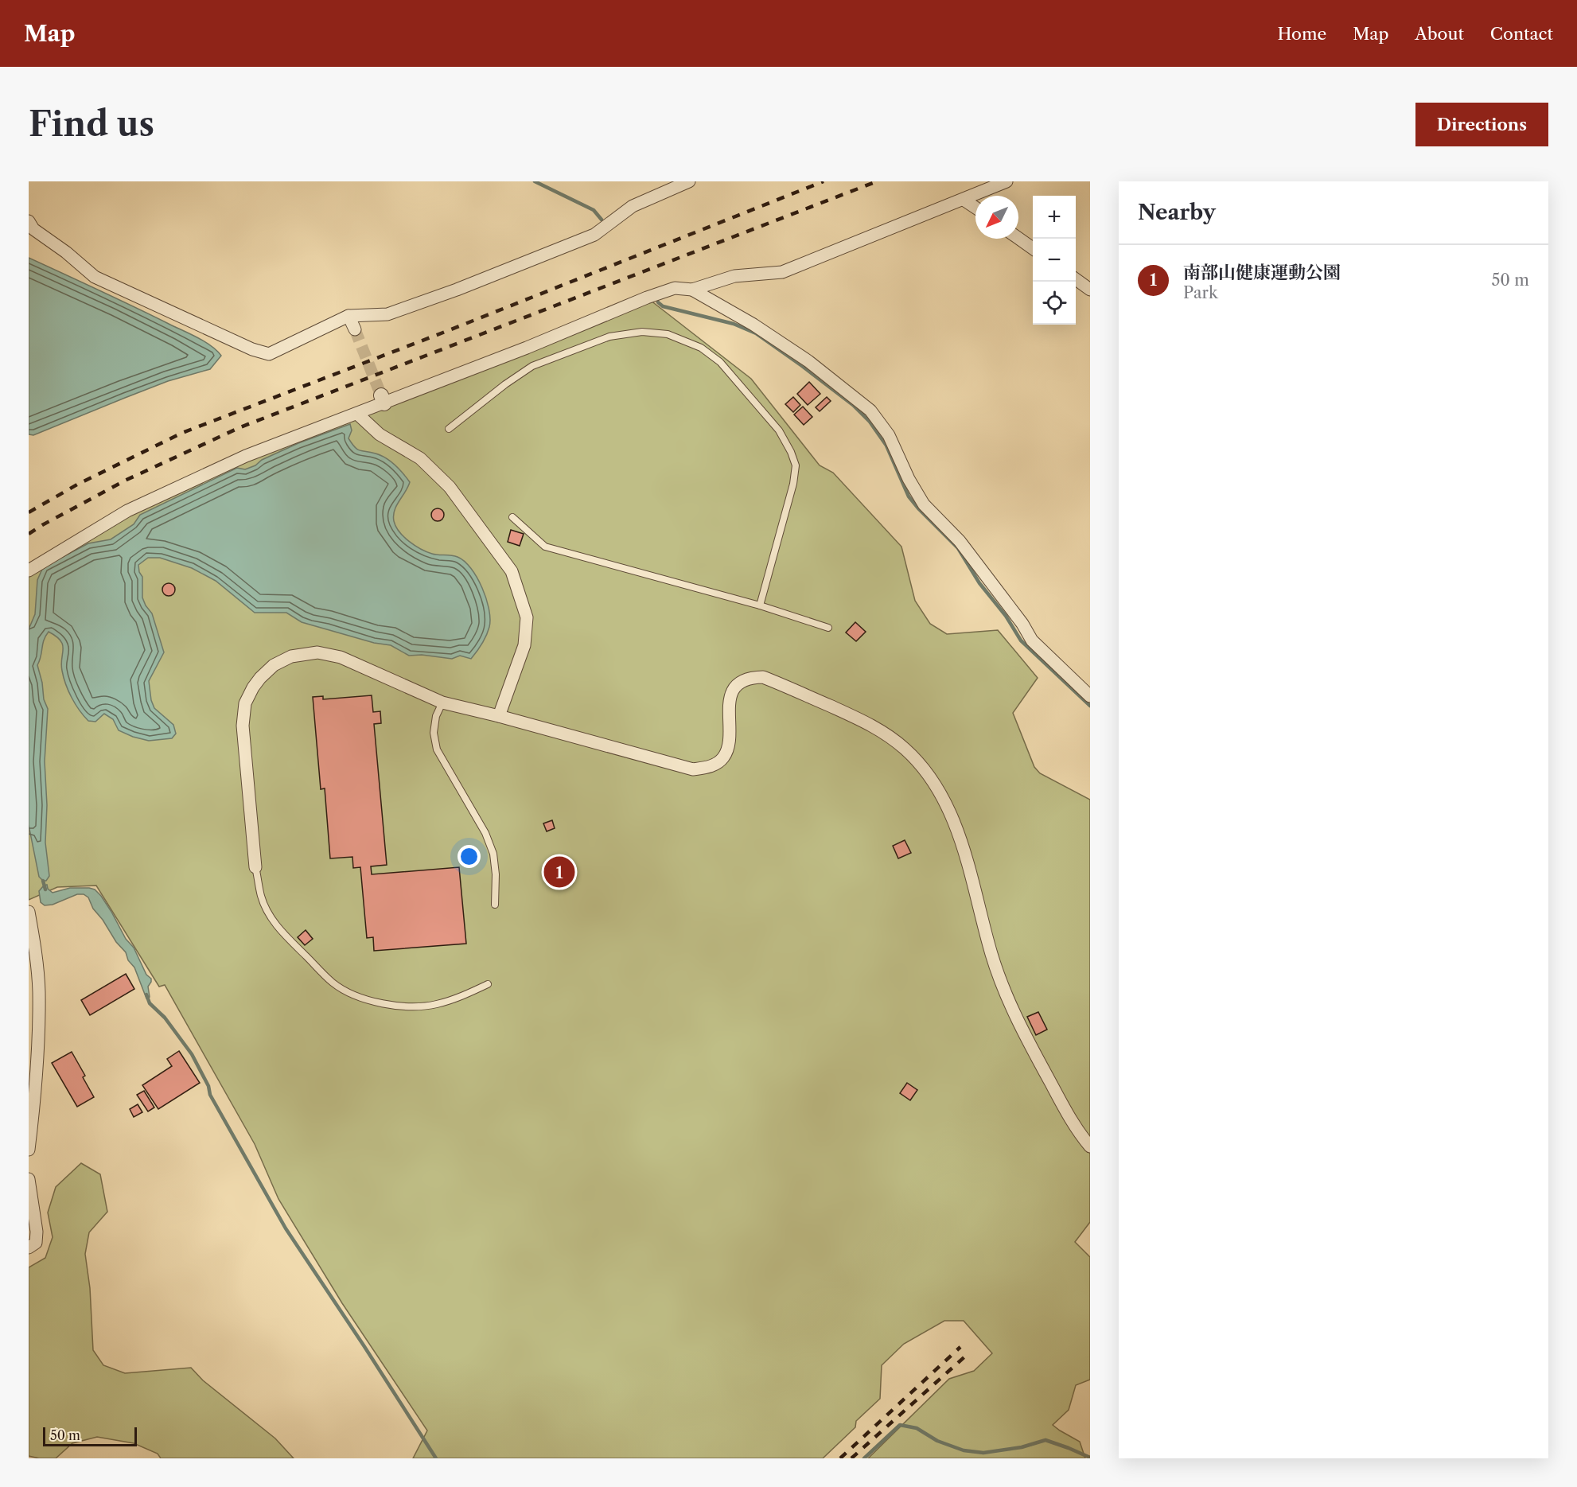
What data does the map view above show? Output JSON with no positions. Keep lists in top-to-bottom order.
{
  "scale_bar": "50 m",
  "north": "bottom left",
  "page": {
    "header": "Map",
    "nav": [
      "Home",
      "Map",
      "About",
      "Contact"
    ],
    "buttons": "Directions",
    "title": "Find us",
    "heading": "Nearby",
    "map_buttons": ["+", "−"],
    "list": [
      {
        "mark": "1",
        "name": "南部山健康運動公園",
        "note": "Park",
        "value": "50 m"
      }
    ],
    "pins": "1",
    "scale": "50 m"
  }
}
